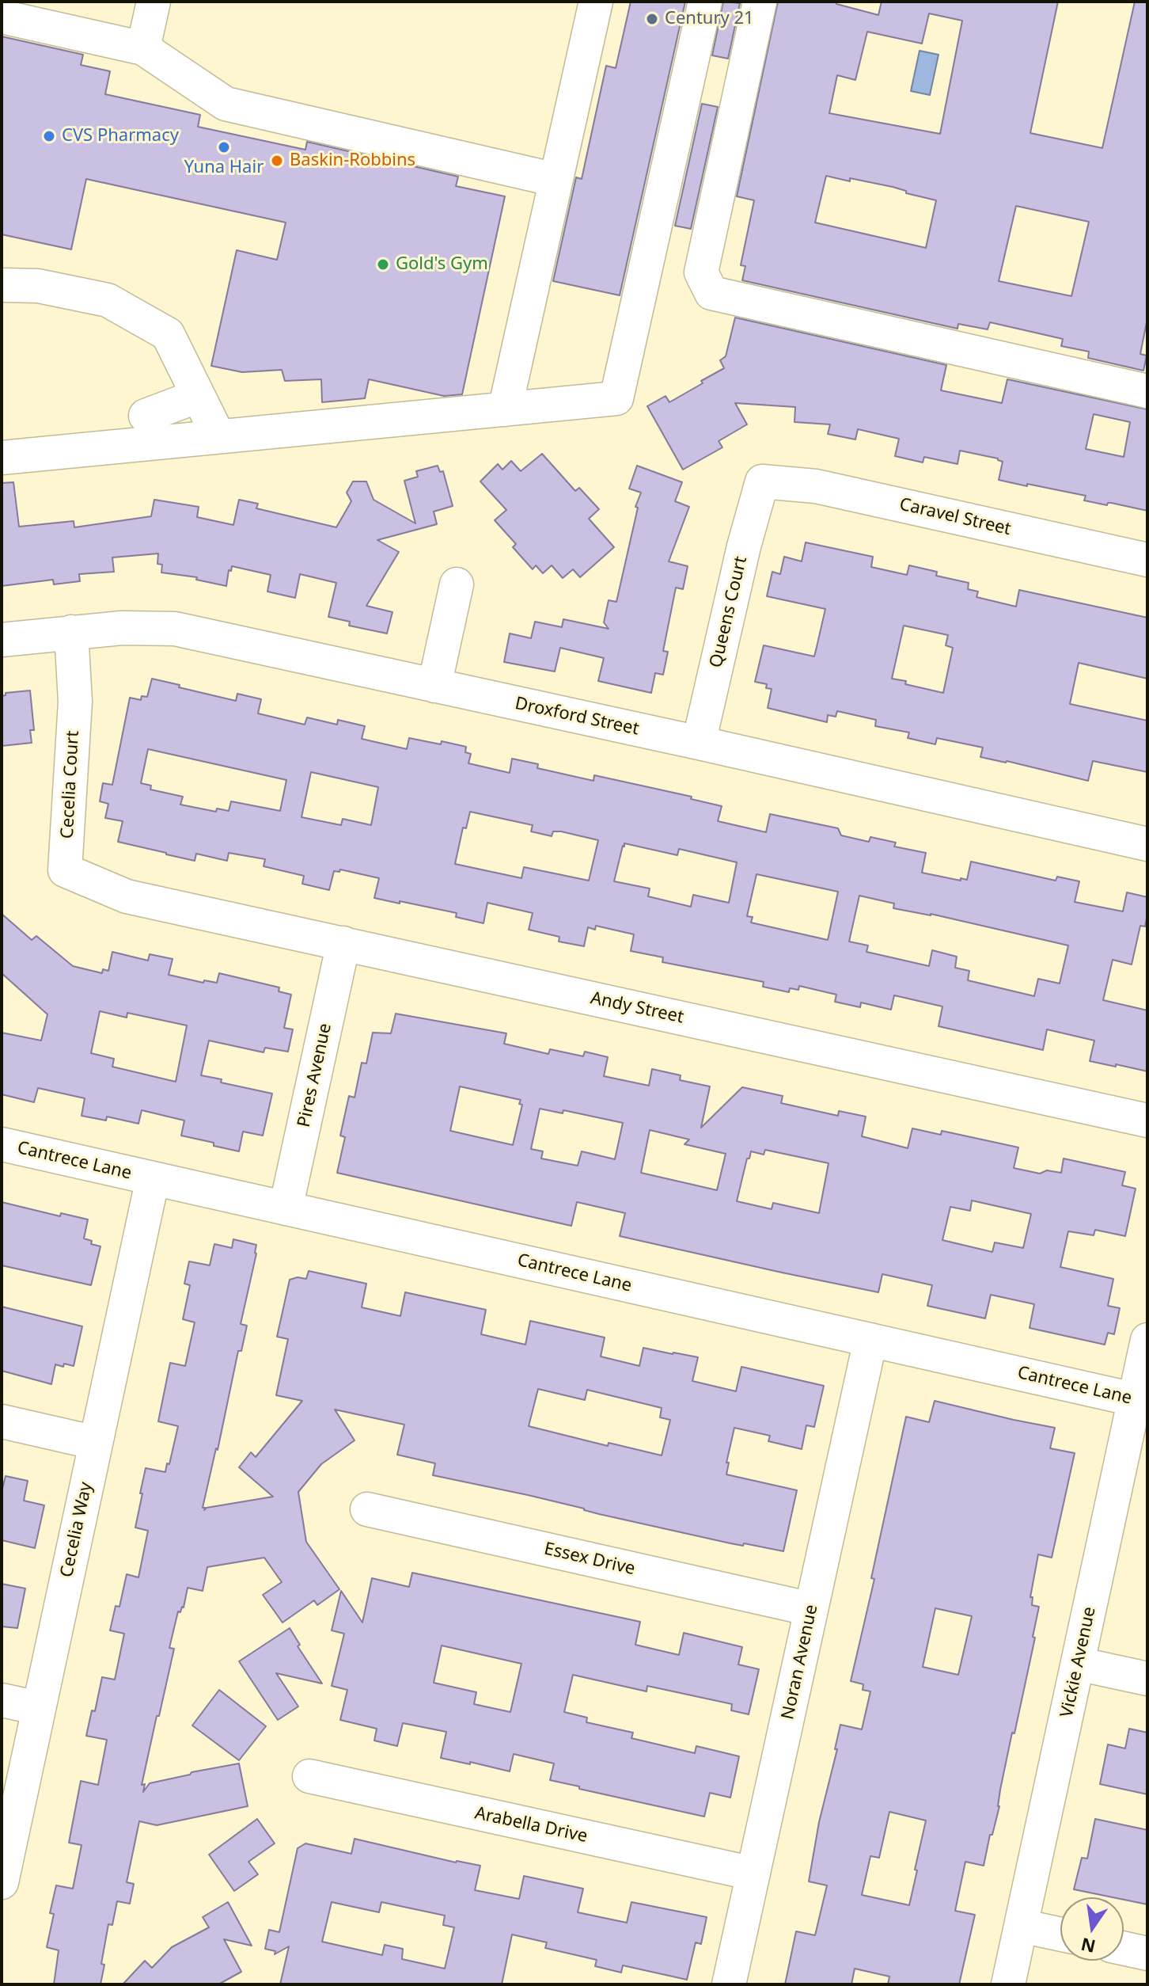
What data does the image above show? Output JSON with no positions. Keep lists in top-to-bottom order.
{
  "streets": {
    "street": [
      "Caravel Street",
      "Queens Court",
      "Droxford Street",
      "Cecelia Court",
      "Andy Street",
      "Pires Avenue",
      "Cantrece Lane",
      "Cecelia Way",
      "Essex Drive",
      "Noran Avenue",
      "Vickie Avenue",
      "Arabella Drive"
    ]
  },
  "crossings": [
    ["Caravel Street", "Queens Court"],
    ["Queens Court", "Droxford Street"],
    ["Droxford Street", "Cecelia Court"],
    ["Cecelia Court", "Andy Street"],
    ["Andy Street", "Pires Avenue"],
    ["Pires Avenue", "Cantrece Lane"],
    ["Cantrece Lane", "Cecelia Way"],
    ["Cantrece Lane", "Noran Avenue"],
    ["Cantrece Lane", "Vickie Avenue"],
    ["Essex Drive", "Noran Avenue"],
    ["Noran Avenue", "Arabella Drive"]
  ],
  "places": [
    "Century 21",
    "CVS Pharmacy",
    "Yuna Hair",
    "Baskin-Robbins",
    "Gold's Gym"
  ],
  "north": "bottom"
}
